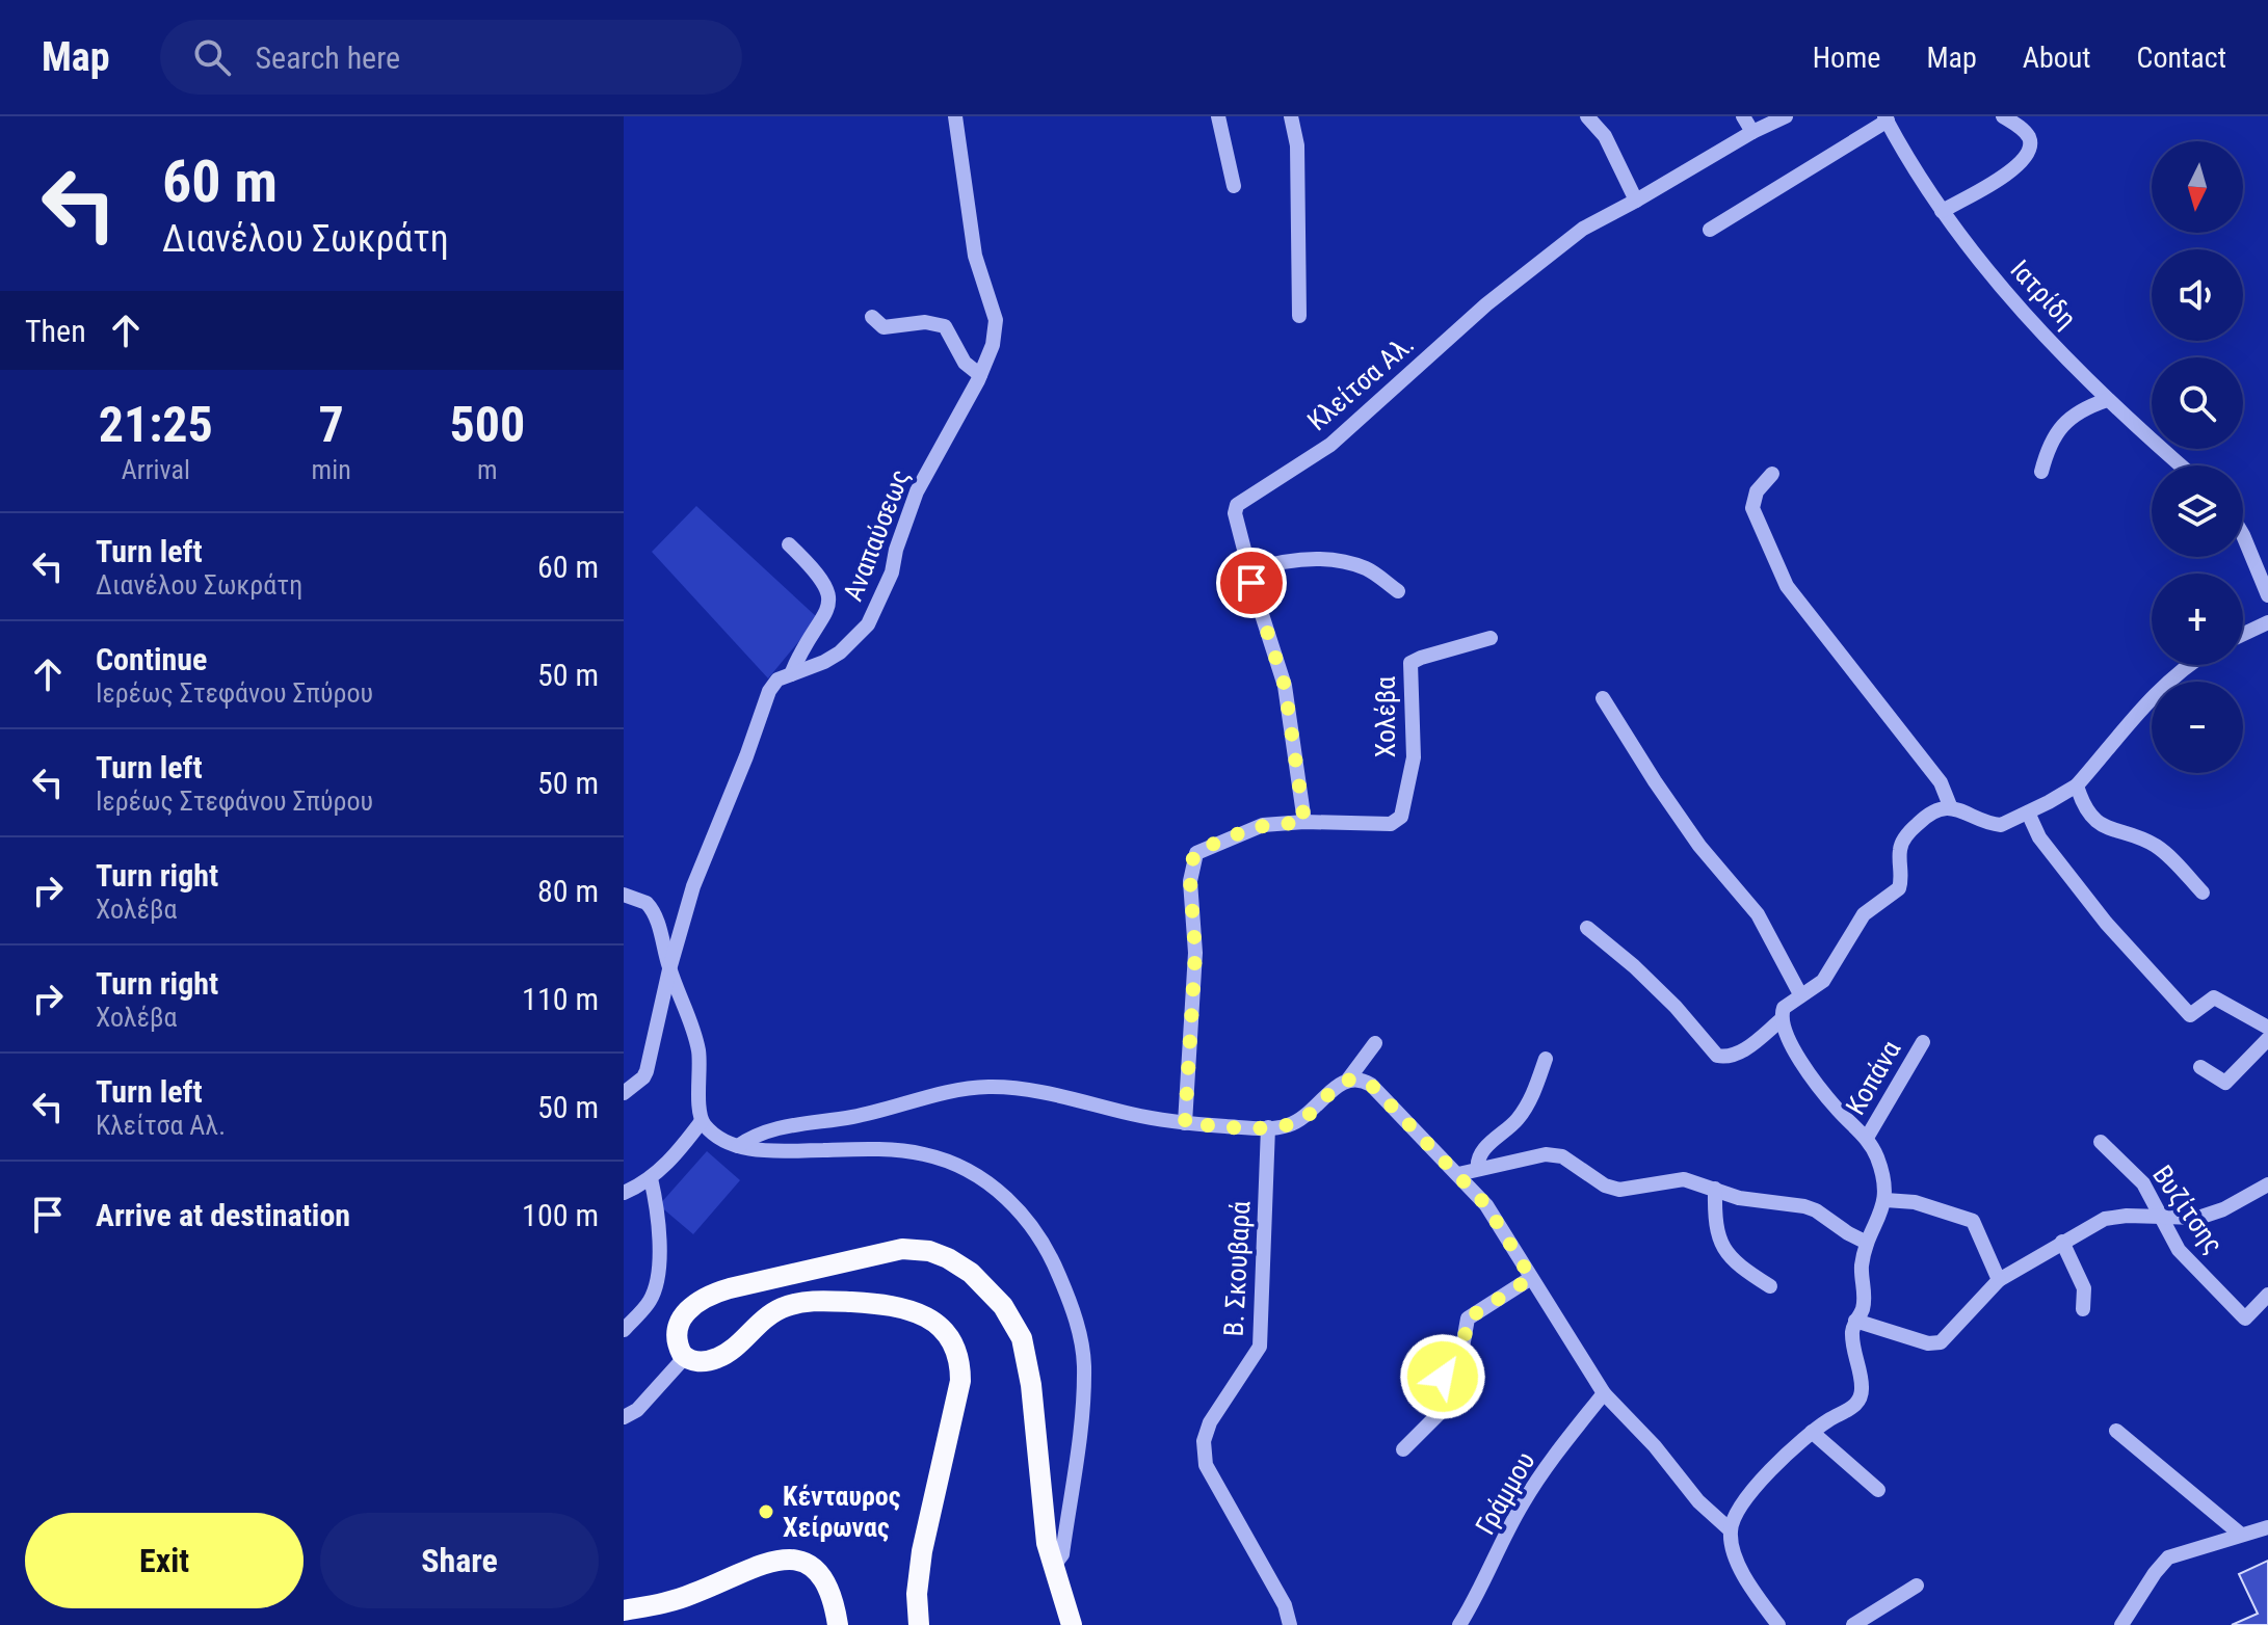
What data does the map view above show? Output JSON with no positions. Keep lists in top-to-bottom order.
{
  "streets": {
    "street": [
      "Ιατρίδη",
      "Κλείτσα Αλ.",
      "Αναπαύσεως",
      "Χολέβα",
      "Κοπάνα",
      "Βυζίτσης",
      "Β. Σκουβαρά",
      "Γράμμου"
    ]
  },
  "crossings": [
    ["Κλείτσα Αλ.", "Χολέβα"]
  ],
  "places": ["Κένταυρος Χείρωνας"],
  "north": "bottom",
  "page": {
    "header": "Map",
    "search": "Search here",
    "nav": [
      "Home",
      "Map",
      "About",
      "Contact"
    ],
    "turn": ["60 m", "Διανέλου Σωκράτη"],
    "map_buttons": ["+", "−"],
    "then": "Then",
    "eta": [
      "21:25",
      "Arrival",
      "7",
      "min",
      "500",
      "m"
    ],
    "list": [
      {
        "name": "Turn left",
        "note": "Διανέλου Σωκράτη",
        "value": "60 m"
      },
      {
        "name": "Continue",
        "note": "Ιερέως Στεφάνου Σπύρου",
        "value": "50 m"
      },
      {
        "name": "Turn left",
        "note": "Ιερέως Στεφάνου Σπύρου",
        "value": "50 m"
      },
      {
        "name": "Turn right",
        "note": "Χολέβα",
        "value": "80 m"
      },
      {
        "name": "Turn right",
        "note": "Χολέβα",
        "value": "110 m"
      },
      {
        "name": "Turn left",
        "note": "Κλείτσα Αλ.",
        "value": "50 m"
      },
      {
        "name": "Arrive at destination",
        "value": "100 m"
      }
    ],
    "buttons": ["Exit", "Share"]
  }
}
